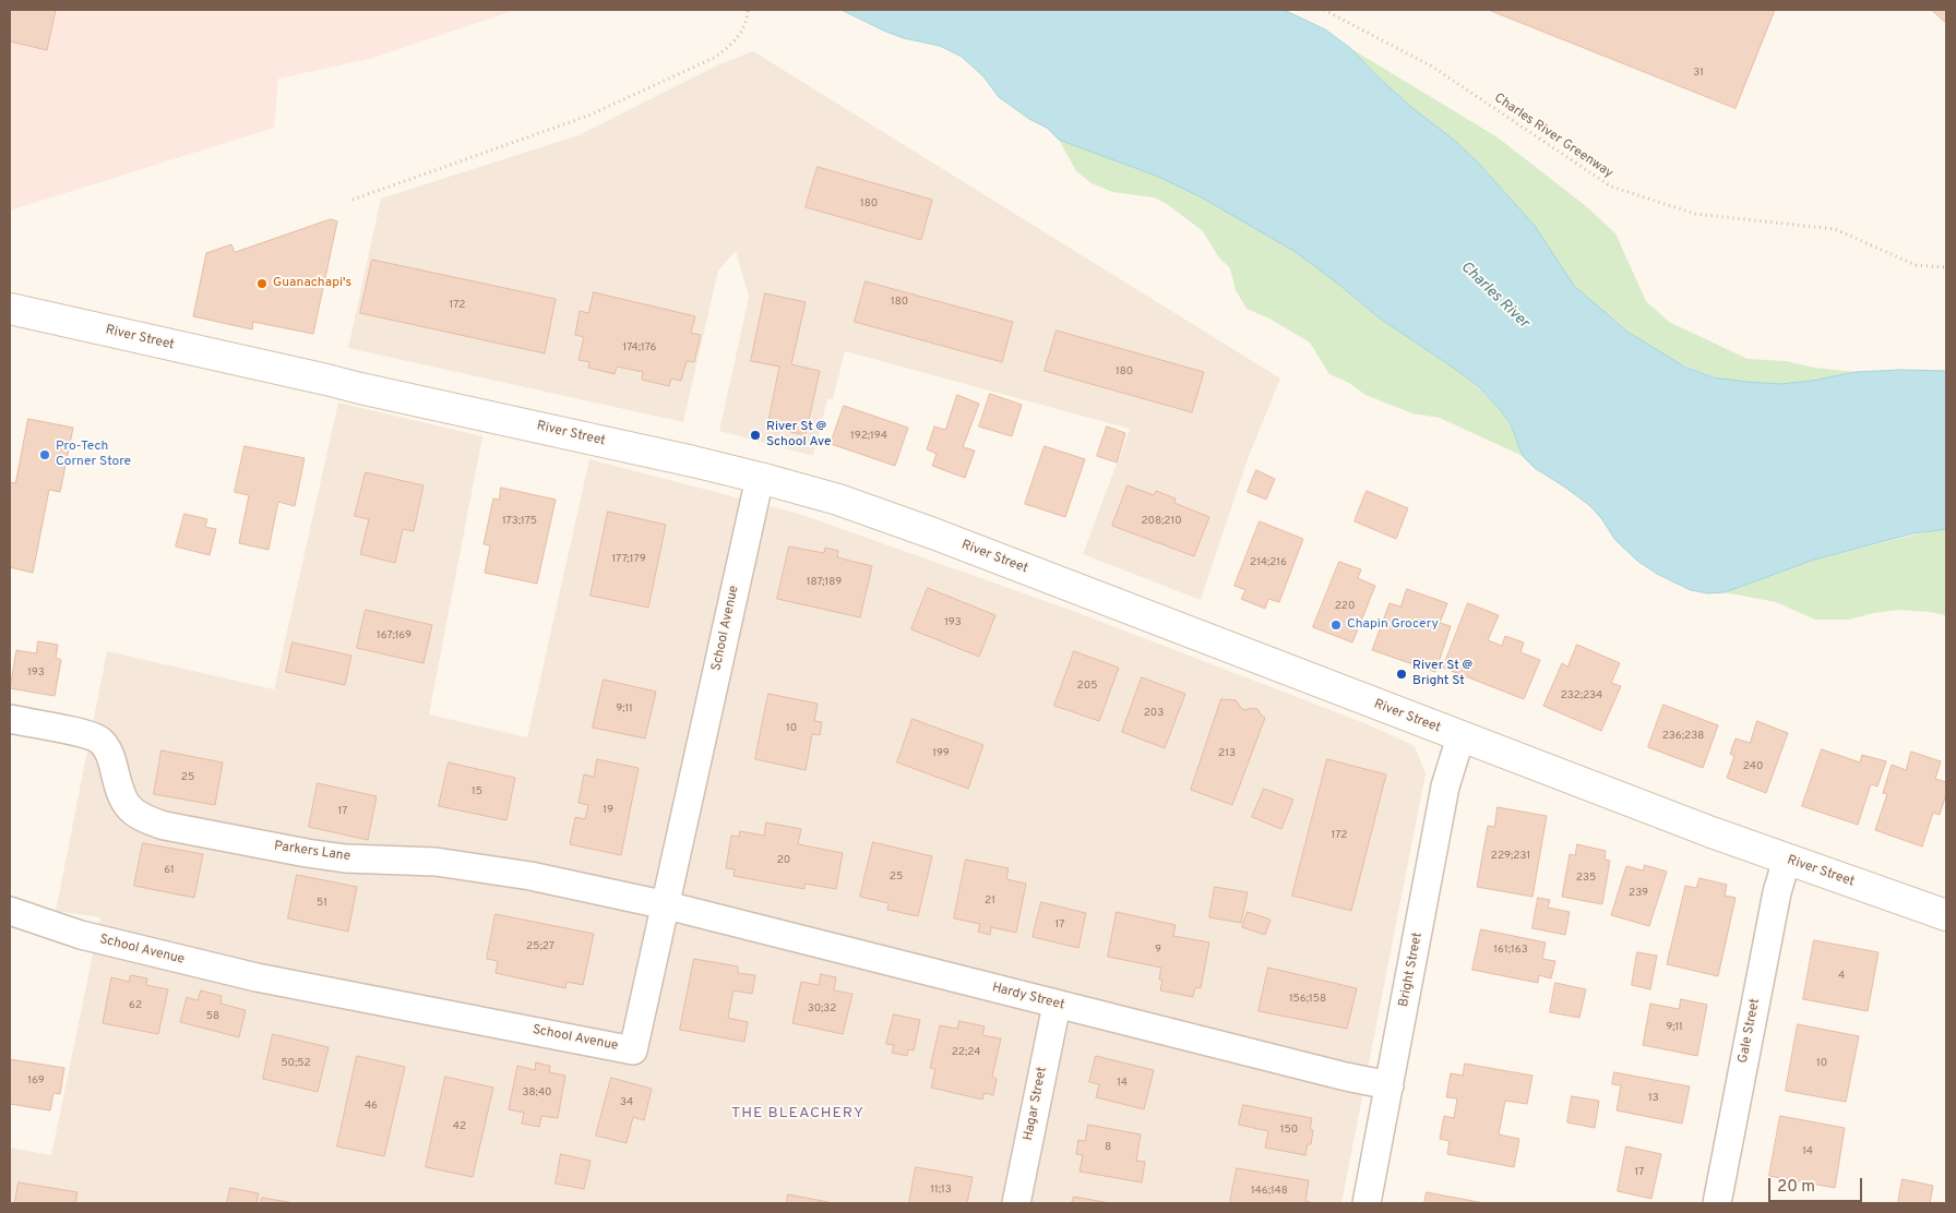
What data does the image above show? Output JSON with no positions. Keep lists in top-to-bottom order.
{
  "streets": {
    "main road": ["River Street"],
    "street": [
      "School Avenue",
      "Parkers Lane",
      "Bright Street",
      "Hardy Street",
      "Gale Street",
      "Hagar Street"
    ],
    "path": ["Charles River Greenway"]
  },
  "crossings": [
    ["River Street", "School Avenue"],
    ["River Street", "Bright Street"],
    ["River Street", "Gale Street"],
    ["School Avenue", "Parkers Lane"],
    ["School Avenue", "Hardy Street"],
    ["Parkers Lane", "Hardy Street"],
    ["Bright Street", "Hardy Street"],
    ["Hardy Street", "Hagar Street"]
  ],
  "districts": ["THE BLEACHERY"],
  "water": ["Charles River"],
  "places": [
    "Guanachapi's",
    "River St @ School Ave",
    "Pro-Tech Corner Store",
    "Chapin Grocery",
    "River St @ Bright St"
  ],
  "house_numbers": [
    "31",
    "180",
    "180",
    "172",
    "174;176",
    "180",
    "192;194",
    "173;175",
    "208;210",
    "177;179",
    "214;216",
    "187;189",
    "220",
    "193",
    "167;169",
    "193",
    "205",
    "232;234",
    "9;11",
    "203",
    "10",
    "236;238",
    "199",
    "213",
    "240",
    "25",
    "15",
    "19",
    "17",
    "172",
    "229;231",
    "20",
    "61",
    "25",
    "235",
    "239",
    "21",
    "51",
    "17",
    "25;27",
    "9",
    "161;163",
    "4",
    "156;158",
    "62",
    "30;32",
    "58",
    "9;11",
    "22;24",
    "50;52",
    "10",
    "169",
    "14",
    "38;40",
    "13",
    "34",
    "46",
    "42",
    "150",
    "8",
    "14",
    "17",
    "11;13",
    "146;148"
  ],
  "scale_bar": "20 m"
}
